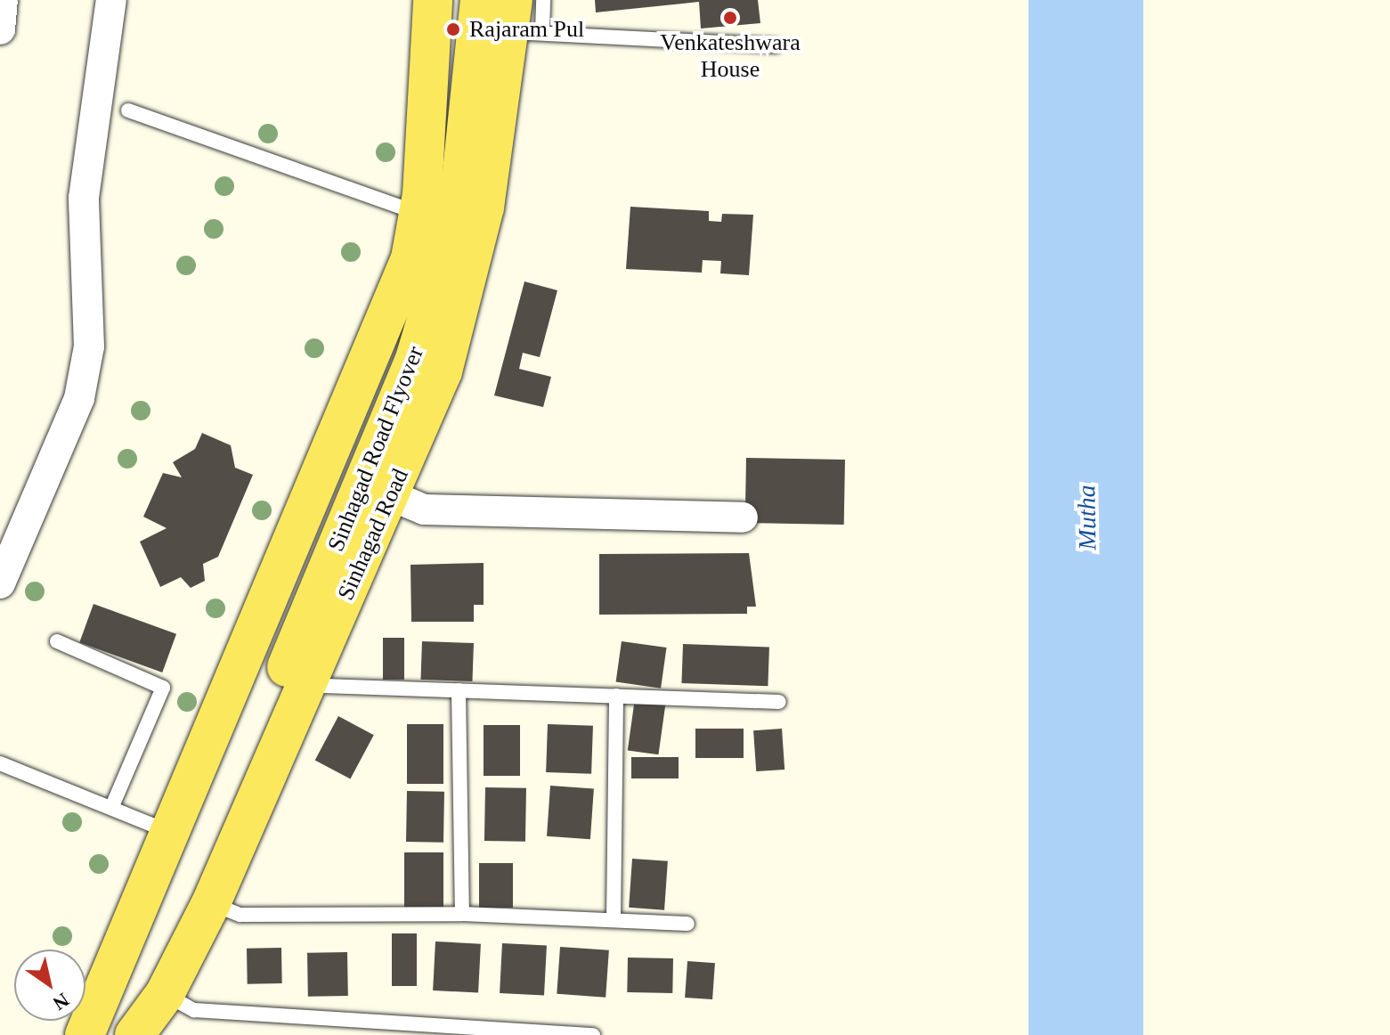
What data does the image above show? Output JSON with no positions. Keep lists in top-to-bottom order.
{
  "streets": {
    "main road": ["Sinhagad Road Flyover", "Sinhagad Road"]
  },
  "crossings": [
    ["Sinhagad Road Flyover", "Sinhagad Road"]
  ],
  "water": ["Mutha"],
  "places": ["Venkateshwara House", "Rajaram Pul"],
  "north": "bottom right"
}
